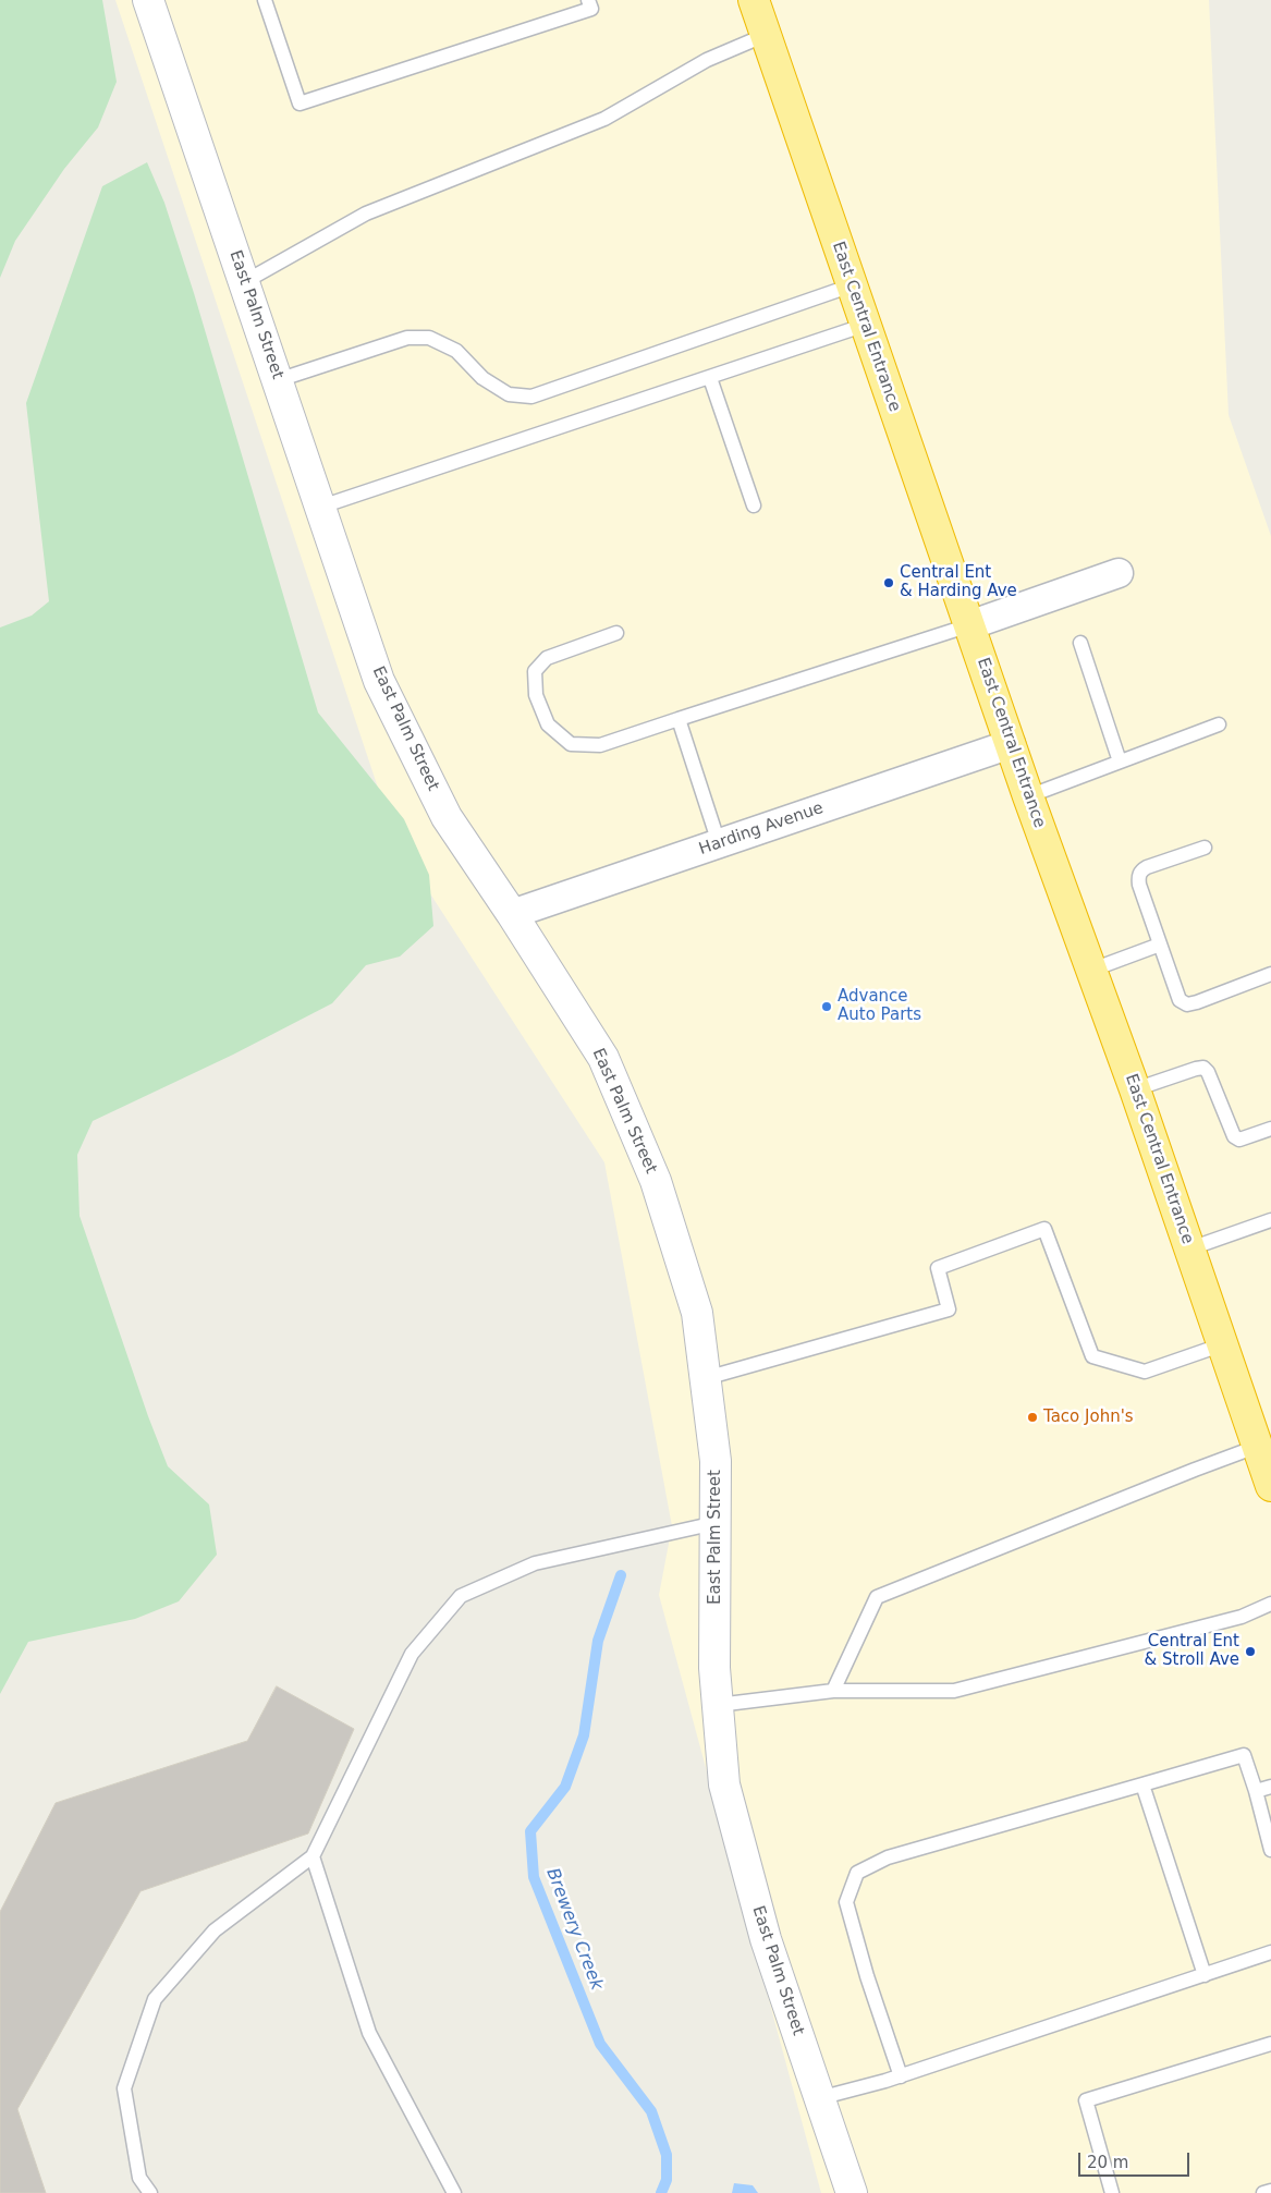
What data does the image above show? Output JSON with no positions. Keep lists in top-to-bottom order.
{
  "streets": {
    "highway": ["East Central Entrance"],
    "street": ["East Palm Street", "Harding Avenue"]
  },
  "crossings": [
    ["East Palm Street", "Harding Avenue"],
    ["East Central Entrance", "Harding Avenue"]
  ],
  "water": ["Brewery Creek"],
  "places": [
    "Central Ent & Harding Ave",
    "Advance Auto Parts",
    "Taco John's",
    "Central Ent & Stroll Ave"
  ],
  "scale_bar": "20 m"
}
